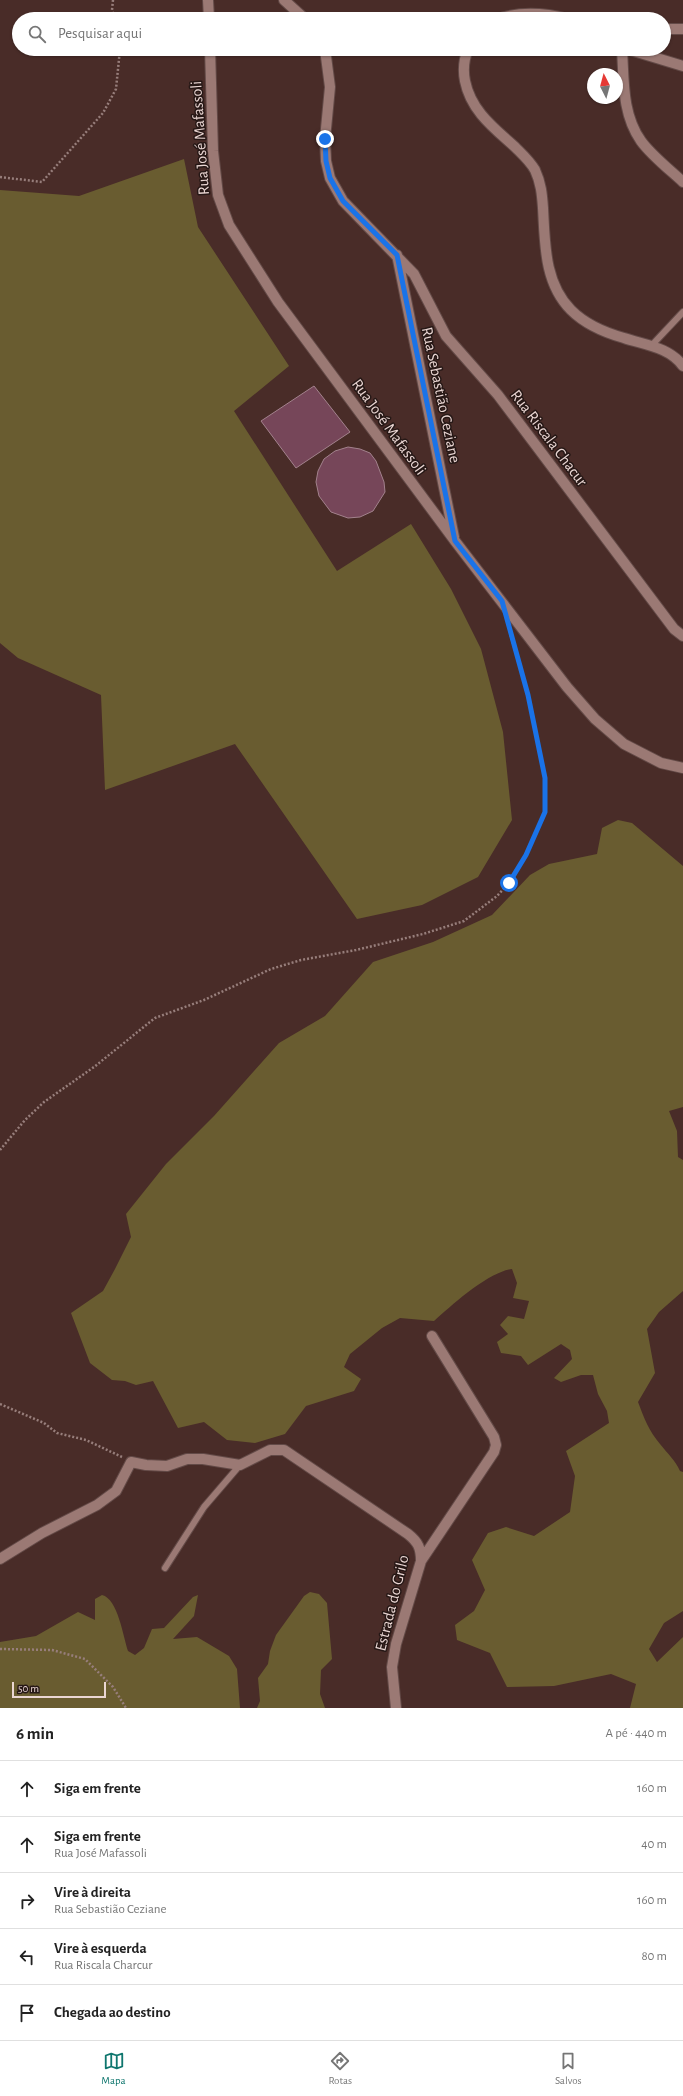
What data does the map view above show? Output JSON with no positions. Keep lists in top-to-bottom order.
{
  "streets": {
    "street": [
      "Rua José Mafassoli",
      "Rua Sebastião Ceziane",
      "Rua Riscala Chacur",
      "Estrada do Grilo"
    ]
  },
  "crossings": [
    ["Rua José Mafassoli", "Rua Sebastião Ceziane"],
    ["Rua Sebastião Ceziane", "Rua Riscala Chacur"]
  ],
  "scale_bar": "50 m",
  "north": "top",
  "page": {
    "search": "Pesquisar aqui",
    "scale": "50 m",
    "heading": ["6 min", "A pé · 440 m"],
    "list": [
      ["Siga em frente", "160 m"],
      ["Siga em frente", "Rua José Mafassoli", "40 m"],
      ["Vire à direita", "Rua Sebastião Ceziane", "160 m"],
      ["Vire à esquerda", "Rua Riscala Charcur", "80 m"],
      "Chegada ao destino"
    ],
    "nav": ["Mapa", "Rotas", "Salvos"]
  }
}
